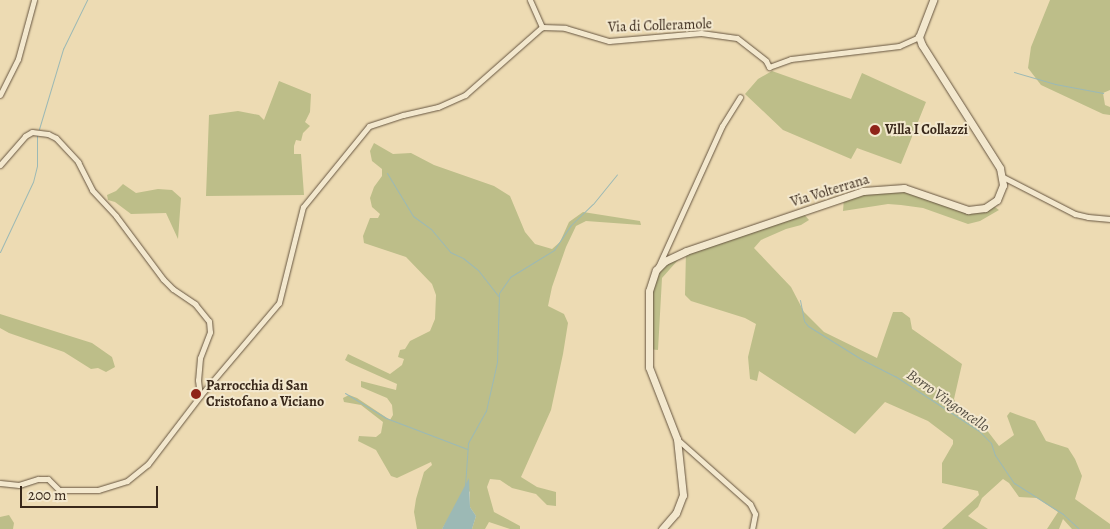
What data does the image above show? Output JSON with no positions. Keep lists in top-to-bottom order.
{
  "streets": {
    "main road": ["Via Volterrana"],
    "street": ["Via di Colleramole"]
  },
  "water": ["Borro Vingoncello"],
  "places": ["Villa I Collazzi", "Parrocchia di San Cristofano a Viciano"],
  "scale_bar": "200 m"
}
